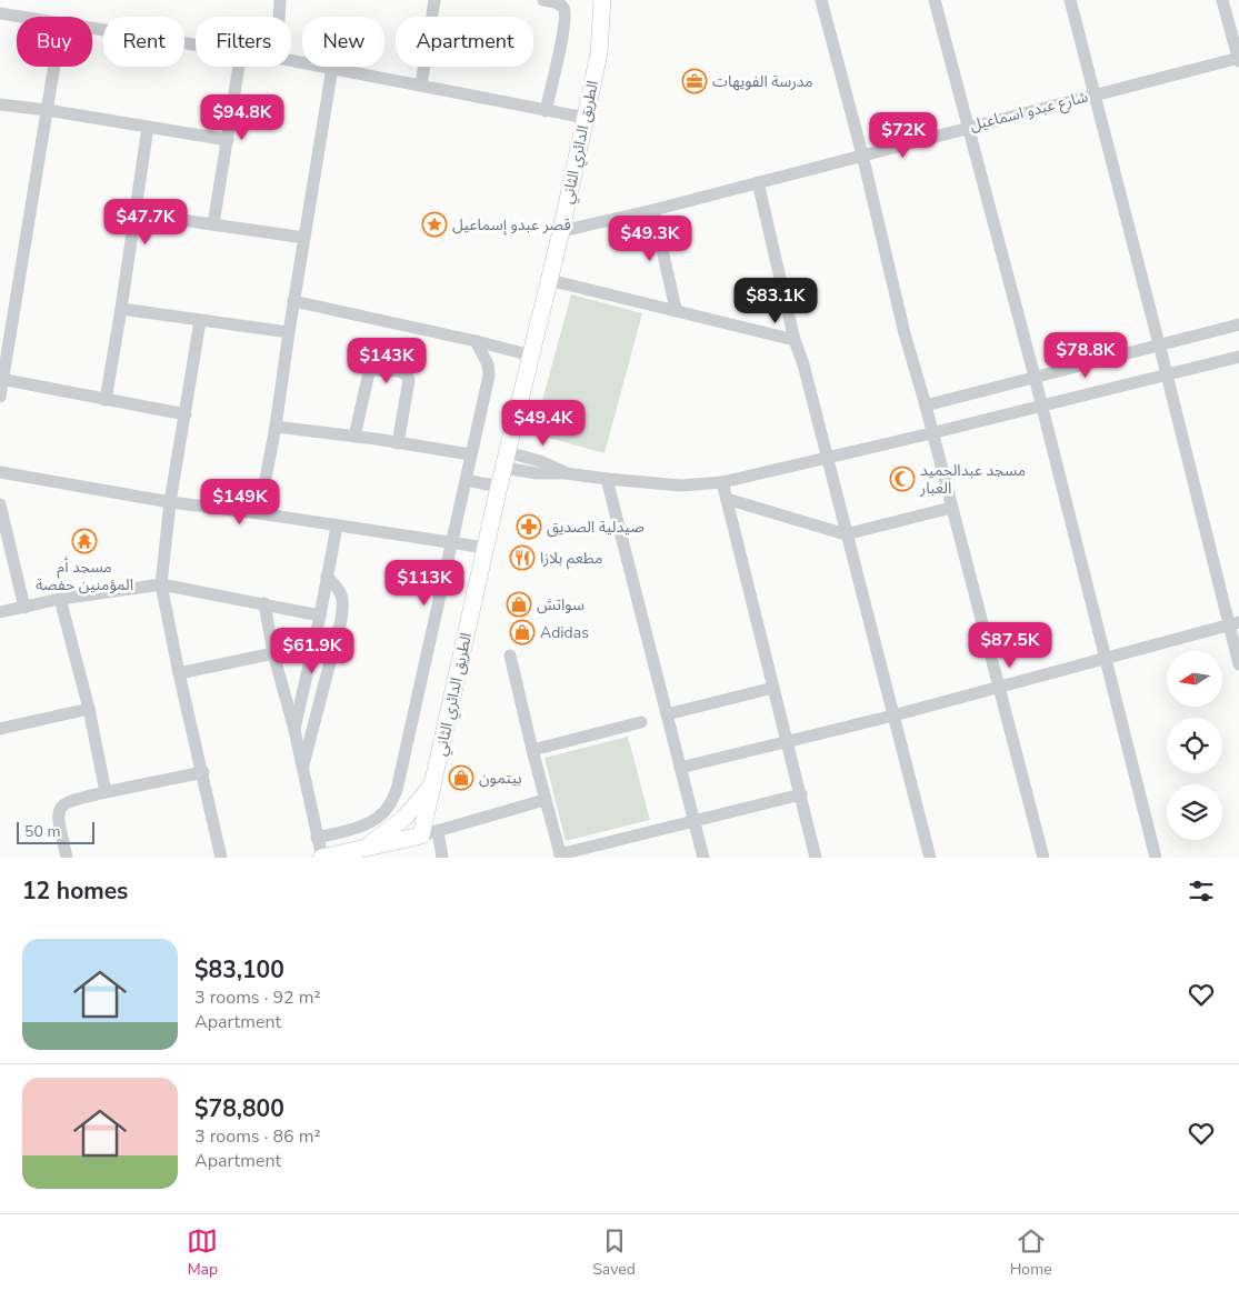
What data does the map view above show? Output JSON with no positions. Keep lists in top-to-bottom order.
{
  "streets": {
    "main road": ["الطريق الدائري الثاني"],
    "street": ["شارع عبدو اسماعيل"]
  },
  "crossings": [
    ["شارع عبدو اسماعيل", "الطريق الدائري الثاني"]
  ],
  "places": {
    "office": ["مدرسة الفويهات"],
    "place": ["قصر عبدو إسماعيل"],
    "mosque": ["مسجد عبدالحميد العبار"],
    "pharmacy": ["صيدلية الصديق"],
    "temple": ["مسجد أم المؤمنين حفصة"],
    "restaurant": ["مطعم بلازا"],
    "shop": ["سواتش", "Adidas", "بيتمون"]
  },
  "scale_bar": "50 m",
  "north": "left",
  "page": {
    "chip": [
      "Buy",
      "Rent",
      "Filters",
      "New",
      "Apartment"
    ],
    "price": [
      "$94.8K",
      "$72K",
      "$47.7K",
      "$49.3K",
      "$83.1K",
      "$78.8K",
      "$143K",
      "$49.4K",
      "$149K",
      "$113K",
      "$87.5K",
      "$61.9K"
    ],
    "scale": "50 m",
    "heading": "12 homes",
    "list": [
      {
        "name": "$83,100",
        "note": "3 rooms · 92 m² · Apartment"
      },
      {
        "name": "$78,800",
        "note": "3 rooms · 86 m² · Apartment"
      }
    ],
    "tabs": ["Map", "Saved", "Home"]
  }
}
